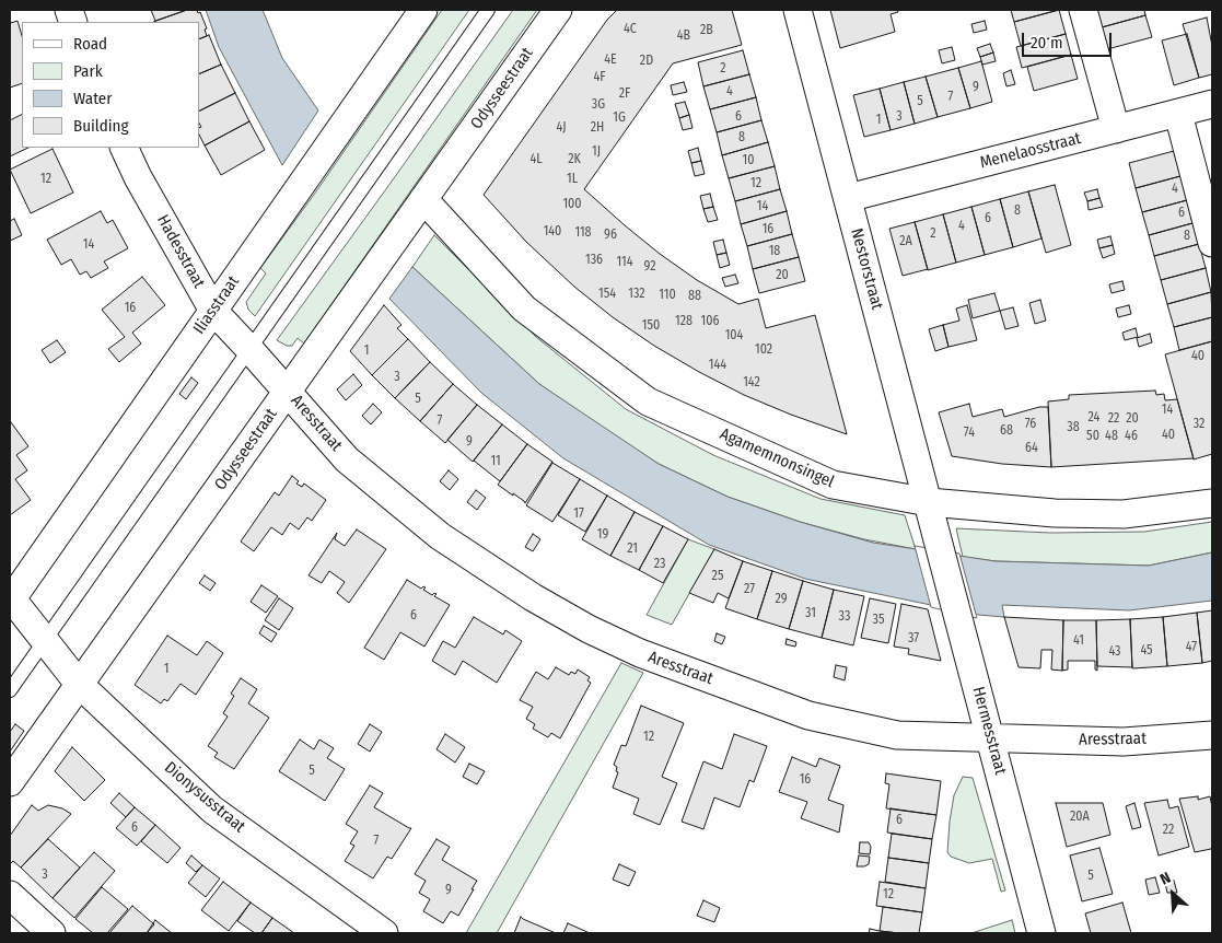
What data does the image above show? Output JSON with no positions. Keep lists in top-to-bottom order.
{
  "streets": {
    "street": [
      "Odysseestraat",
      "Menelaosstraat",
      "Hadesstraat",
      "Nestorstraat",
      "Iliasstraat",
      "Aresstraat",
      "Agamemnonsingel",
      "Hermesstraat",
      "Dionysusstraat"
    ]
  },
  "crossings": [
    ["Odysseestraat", "Aresstraat"],
    ["Odysseestraat", "Agamemnonsingel"],
    ["Odysseestraat", "Dionysusstraat"],
    ["Menelaosstraat", "Nestorstraat"],
    ["Hadesstraat", "Iliasstraat"],
    ["Hadesstraat", "Aresstraat"],
    ["Nestorstraat", "Agamemnonsingel"],
    ["Nestorstraat", "Hermesstraat"],
    ["Iliasstraat", "Dionysusstraat"],
    ["Aresstraat", "Hermesstraat"]
  ],
  "house_numbers": [
    "4C",
    "2B",
    "4B",
    "4E",
    "2D",
    "2",
    "4F",
    "9",
    "4",
    "2F",
    "7",
    "5",
    "3G",
    "6",
    "3",
    "1G",
    "1",
    "4J",
    "2H",
    "8",
    "1J",
    "4L",
    "2K",
    "10",
    "12",
    "1L",
    "12",
    "4",
    "100",
    "14",
    "8",
    "6",
    "6",
    "4",
    "16",
    "140",
    "118",
    "2",
    "96",
    "8",
    "2A",
    "14",
    "18",
    "136",
    "114",
    "92",
    "20",
    "154",
    "132",
    "110",
    "88",
    "16",
    "128",
    "106",
    "150",
    "104",
    "102",
    "1",
    "40",
    "144",
    "3",
    "142",
    "5",
    "14",
    "24",
    "22",
    "20",
    "7",
    "76",
    "32",
    "38",
    "68",
    "74",
    "40",
    "50",
    "48",
    "46",
    "9",
    "64",
    "11",
    "17",
    "19",
    "21",
    "23",
    "25",
    "27",
    "29",
    "31",
    "6",
    "33",
    "35",
    "37",
    "41",
    "47",
    "45",
    "43",
    "1",
    "12",
    "5",
    "16",
    "20A",
    "6",
    "6",
    "22",
    "7",
    "3",
    "5",
    "9",
    "12"
  ],
  "legend": [
    "Road",
    "Park",
    "Water",
    "Building"
  ],
  "scale_bar": "20 m",
  "north": "top left"
}
